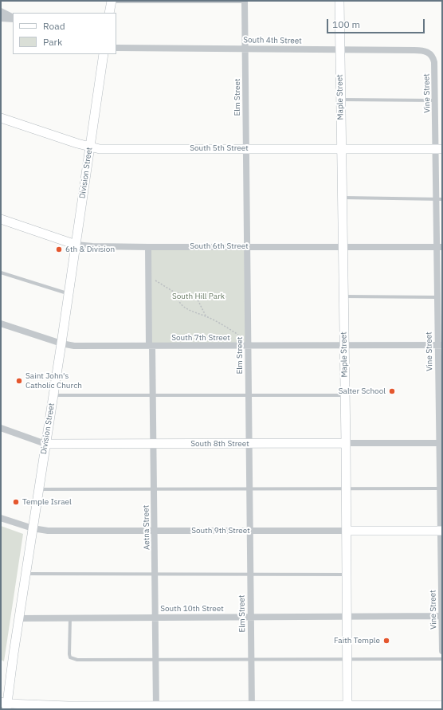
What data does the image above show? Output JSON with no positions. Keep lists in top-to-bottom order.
{
  "streets": {
    "street": [
      "South 4th Street",
      "Vine Street",
      "Elm Street",
      "Maple Street",
      "South 5th Street",
      "Division Street",
      "South 6th Street",
      "South 7th Street",
      "South 8th Street",
      "Aetna Street",
      "South 9th Street",
      "South 10th Street"
    ]
  },
  "crossings": [
    ["South 4th Street", "Vine Street"],
    ["South 4th Street", "Elm Street"],
    ["South 4th Street", "Maple Street"],
    ["Vine Street", "South 5th Street"],
    ["Vine Street", "South 6th Street"],
    ["Vine Street", "South 7th Street"],
    ["Vine Street", "South 8th Street"],
    ["Vine Street", "South 9th Street"],
    ["Vine Street", "South 10th Street"],
    ["Elm Street", "South 5th Street"],
    ["Elm Street", "South 6th Street"],
    ["Elm Street", "South 7th Street"],
    ["Elm Street", "South 8th Street"],
    ["Elm Street", "South 9th Street"],
    ["Elm Street", "South 10th Street"],
    ["Maple Street", "South 5th Street"],
    ["Maple Street", "South 6th Street"],
    ["Maple Street", "South 7th Street"],
    ["Maple Street", "South 8th Street"],
    ["Maple Street", "South 9th Street"],
    ["Maple Street", "South 10th Street"],
    ["South 5th Street", "Division Street"],
    ["Division Street", "South 6th Street"],
    ["Division Street", "South 7th Street"],
    ["Division Street", "South 8th Street"],
    ["Division Street", "South 9th Street"],
    ["Division Street", "South 10th Street"],
    ["South 6th Street", "Aetna Street"],
    ["South 7th Street", "Aetna Street"],
    ["South 8th Street", "Aetna Street"],
    ["Aetna Street", "South 9th Street"],
    ["Aetna Street", "South 10th Street"]
  ],
  "parks": ["South Hill Park"],
  "places": [
    "6th & Division",
    "Saint John's Catholic Church",
    "Salter School",
    "Temple Israel",
    "Faith Temple"
  ],
  "legend": ["Road", "Park"],
  "scale_bar": "100 m"
}
